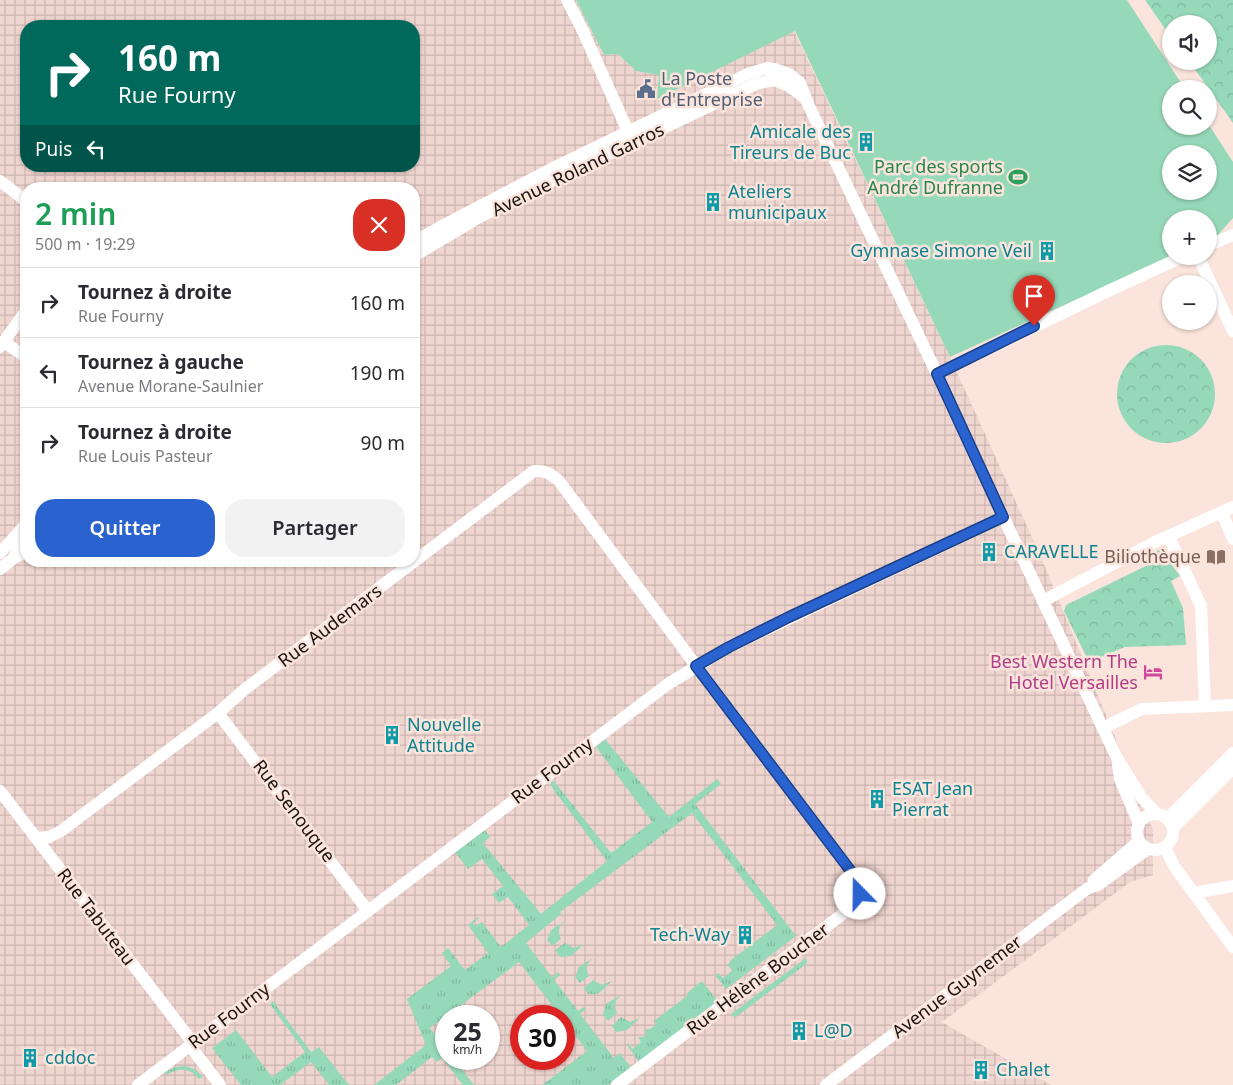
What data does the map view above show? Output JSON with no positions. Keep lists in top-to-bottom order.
{
  "streets": {
    "street": [
      "Avenue Roland Garros",
      "Rue Audemars",
      "Rue Fourny",
      "Rue Senouque",
      "Rue Tabuteau",
      "Rue Hélène Boucher",
      "Avenue Guynemer"
    ]
  },
  "crossings": [
    ["Rue Audemars", "Rue Fourny"],
    ["Rue Audemars", "Rue Senouque"],
    ["Rue Audemars", "Rue Tabuteau"],
    ["Rue Audemars", "Rue Hélène Boucher"],
    ["Rue Fourny", "Rue Senouque"],
    ["Rue Fourny", "Rue Tabuteau"],
    ["Rue Fourny", "Rue Hélène Boucher"]
  ],
  "places": {
    "public building": ["La Poste d'Entreprise"],
    "building": [
      "Amicale des Tireurs de Buc",
      "Ateliers municipaux",
      "Gymnase Simone Veil",
      "CARAVELLE",
      "Nouvelle Attitude",
      "ESAT Jean Pierrat",
      "Tech-Way",
      "L@D",
      "cddoc",
      "Chalet"
    ],
    "sports": ["Parc des sports André Dufranne"],
    "library": ["Biliothèque"],
    "hotel": ["Best Western The Hotel Versailles"]
  },
  "page": {
    "map_buttons": ["+", "−"],
    "turn": ["160 m", "Rue Fourny"],
    "then": "Puis",
    "heading": ["2 min", "500 m · 19:29"],
    "list": [
      {
        "name": "Tournez à droite",
        "note": "Rue Fourny",
        "value": "160 m"
      },
      {
        "name": "Tournez à gauche",
        "note": "Avenue Morane-Saulnier",
        "value": "190 m"
      },
      {
        "name": "Tournez à droite",
        "note": "Rue Louis Pasteur",
        "value": "90 m"
      }
    ],
    "buttons": ["Quitter", "Partager"],
    "speed": "25 km/h",
    "limit": "30"
  }
}
